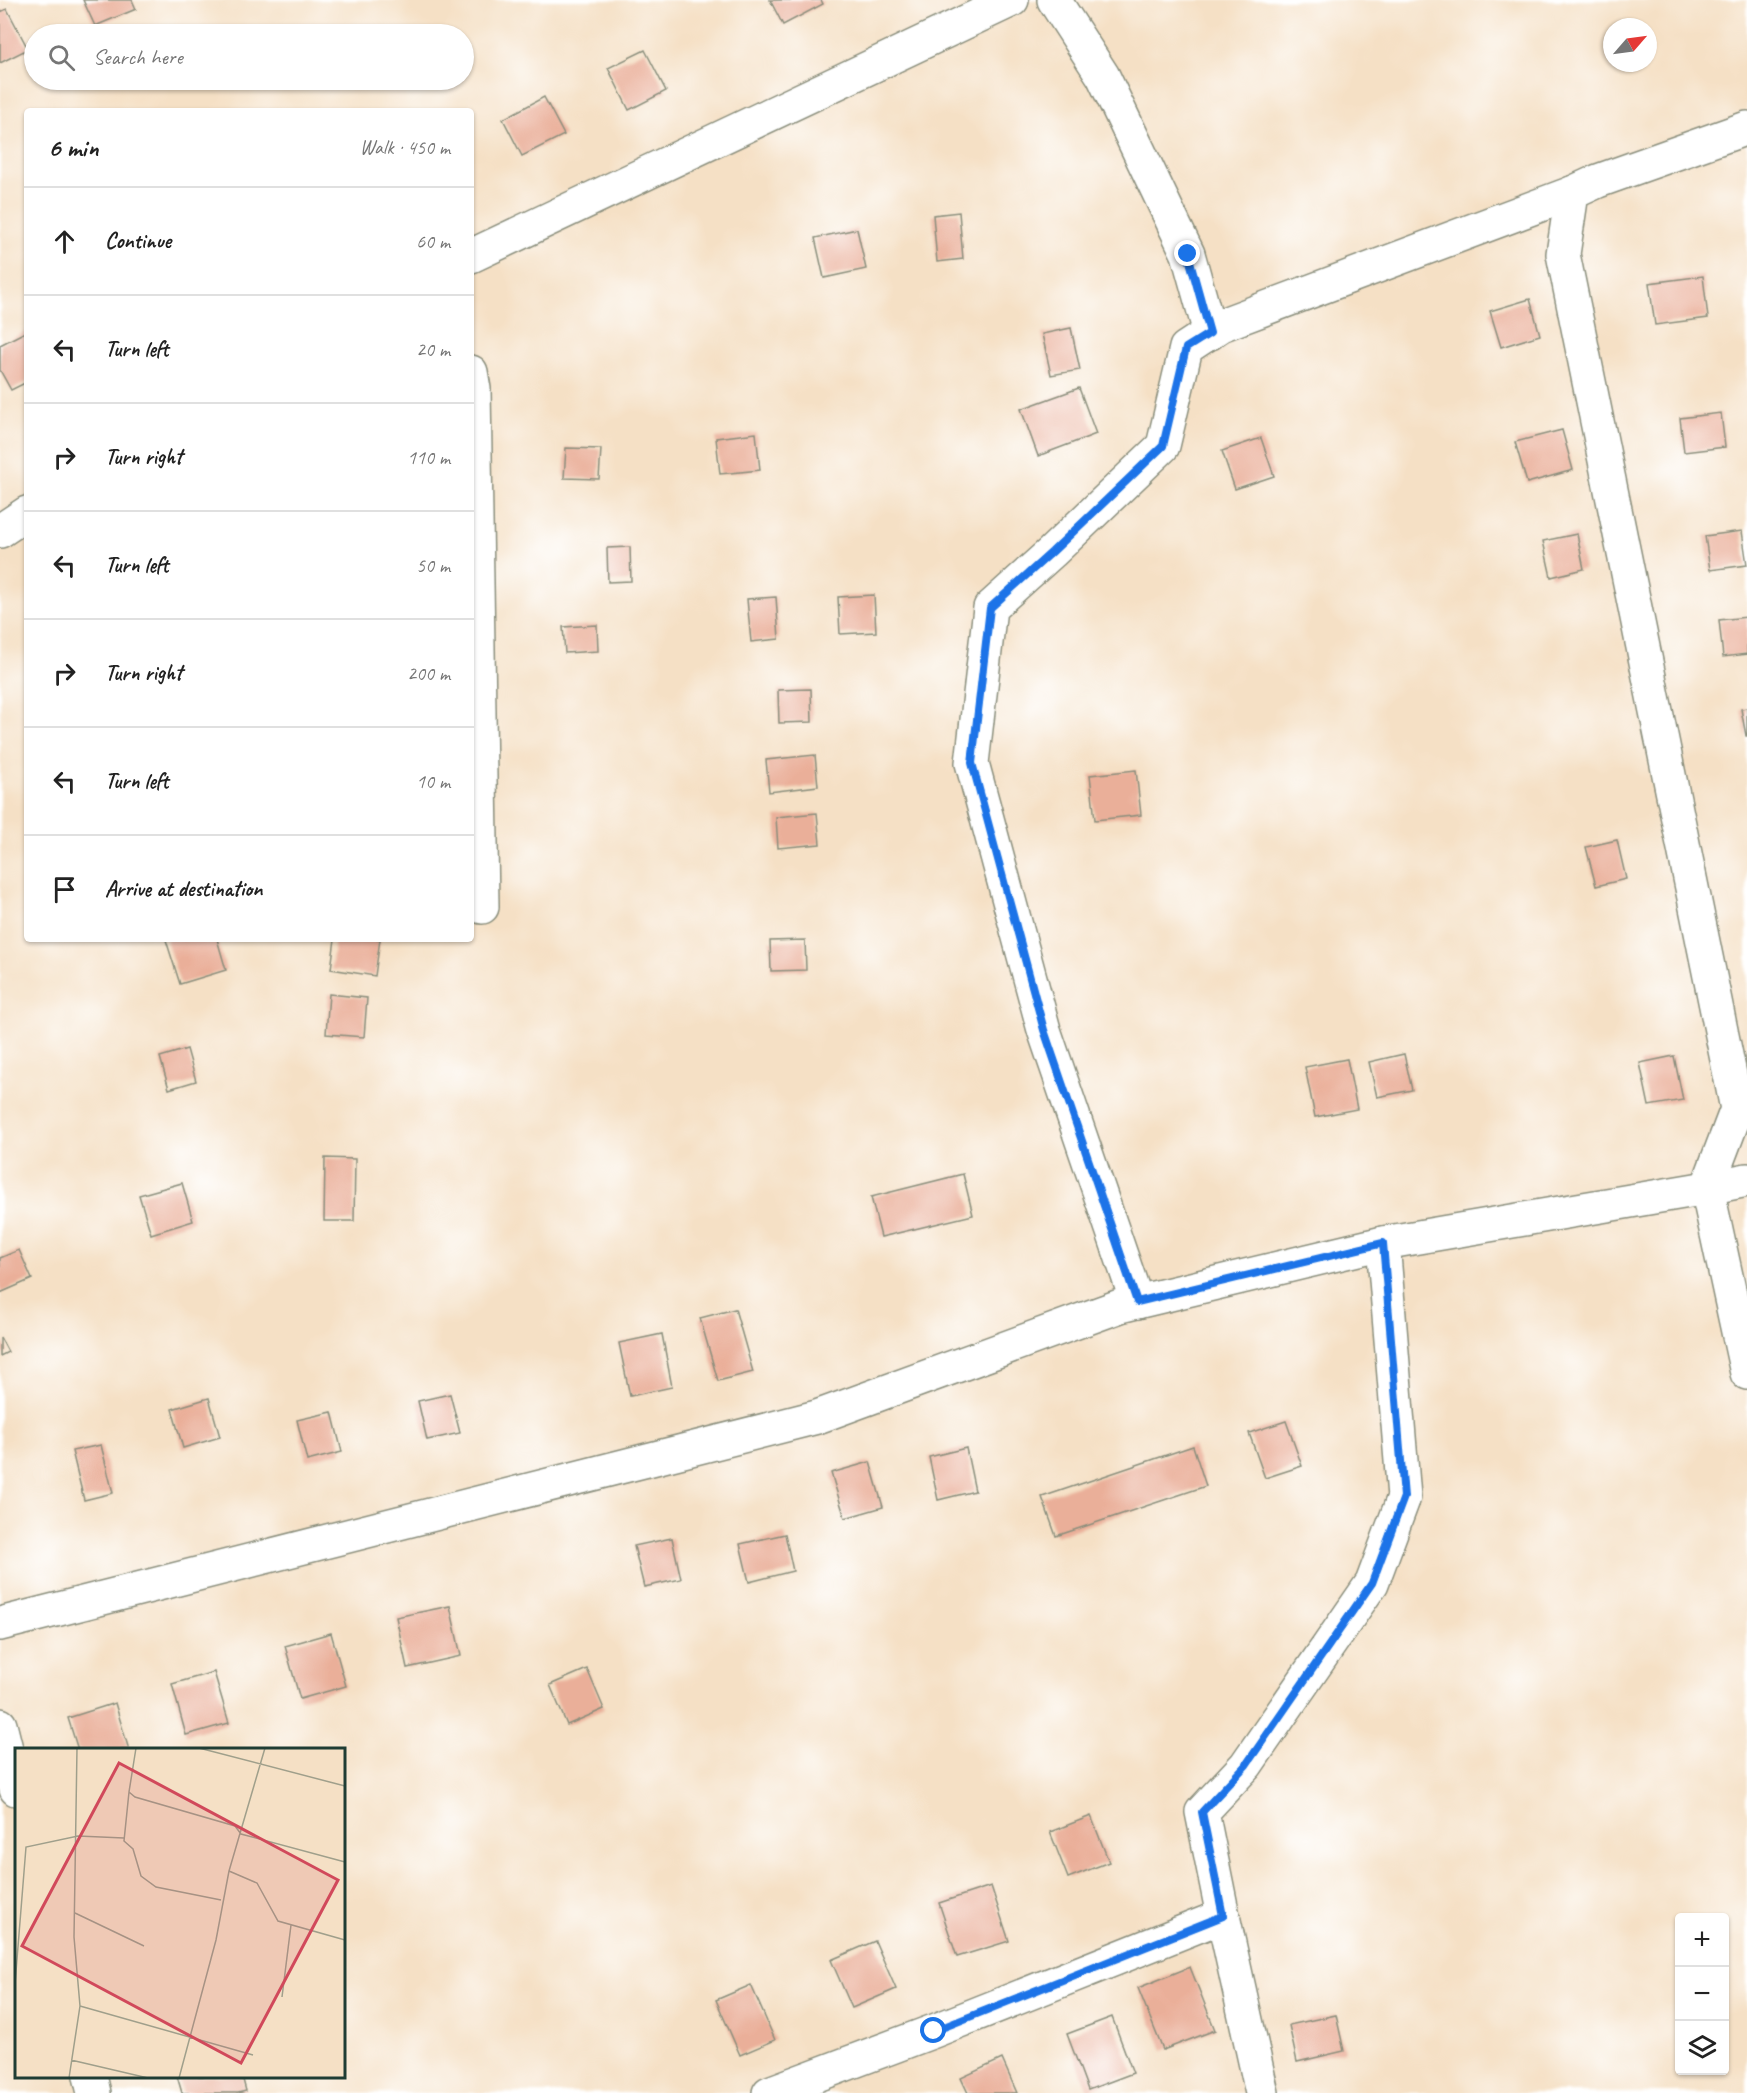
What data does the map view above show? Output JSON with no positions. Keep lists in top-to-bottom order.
{
  "north": "top right",
  "page": {
    "search": "Search here",
    "heading": ["6 min", "Walk · 450 m"],
    "list": [
      ["Continue", "60 m"],
      ["Turn left", "20 m"],
      ["Turn right", "110 m"],
      ["Turn left", "50 m"],
      ["Turn right", "200 m"],
      ["Turn left", "10 m"],
      "Arrive at destination"
    ],
    "map_buttons": ["+", "−"]
  }
}
